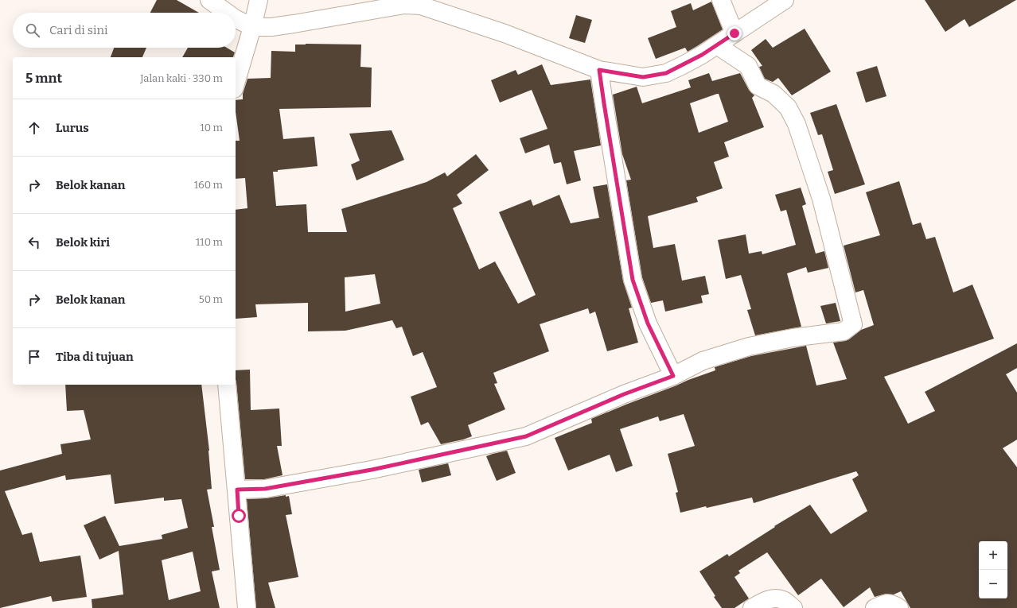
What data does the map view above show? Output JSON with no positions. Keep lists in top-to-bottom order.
{
  "page": {
    "search": "Cari di sini",
    "heading": ["5 mnt", "Jalan kaki · 330 m"],
    "list": [
      ["Lurus", "10 m"],
      ["Belok kanan", "160 m"],
      ["Belok kiri", "110 m"],
      ["Belok kanan", "50 m"],
      "Tiba di tujuan"
    ],
    "map_buttons": ["+", "−"]
  }
}
